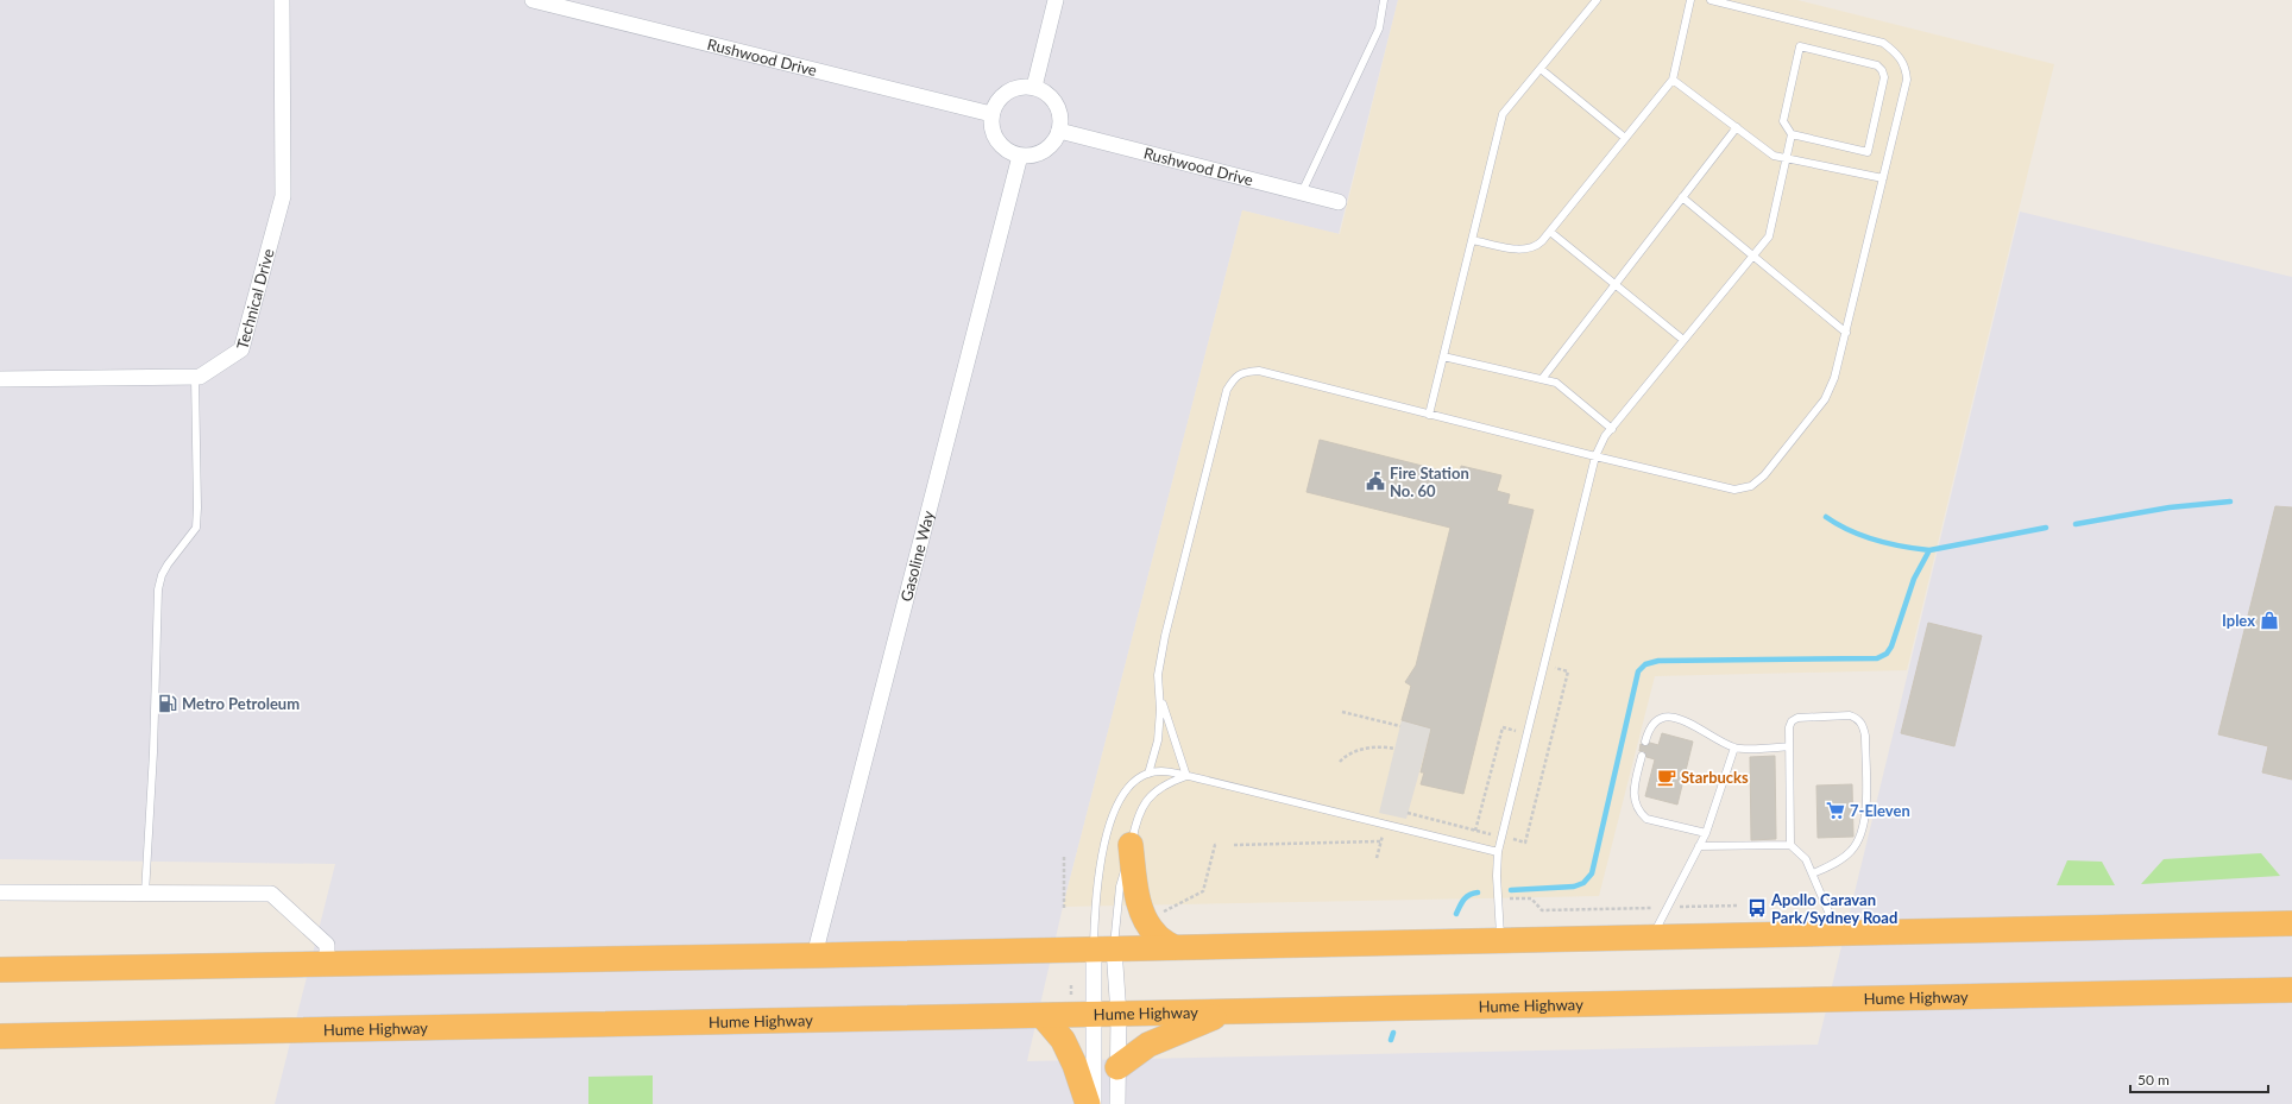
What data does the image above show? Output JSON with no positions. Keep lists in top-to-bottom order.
{
  "streets": {
    "highway": ["Hume Highway"],
    "street": ["Rushwood Drive", "Technical Drive", "Gasoline Way"]
  },
  "crossings": [
    ["Rushwood Drive", "Gasoline Way"]
  ],
  "places": {
    "public building": ["Fire Station No. 60"],
    "shop": ["Iplex"],
    "fuel station": ["Metro Petroleum"],
    "cafe": ["Starbucks"],
    "supermarket": ["7-Eleven"],
    "bus stop": ["Apollo Caravan Park/Sydney Road"]
  },
  "scale_bar": "50 m"
}
